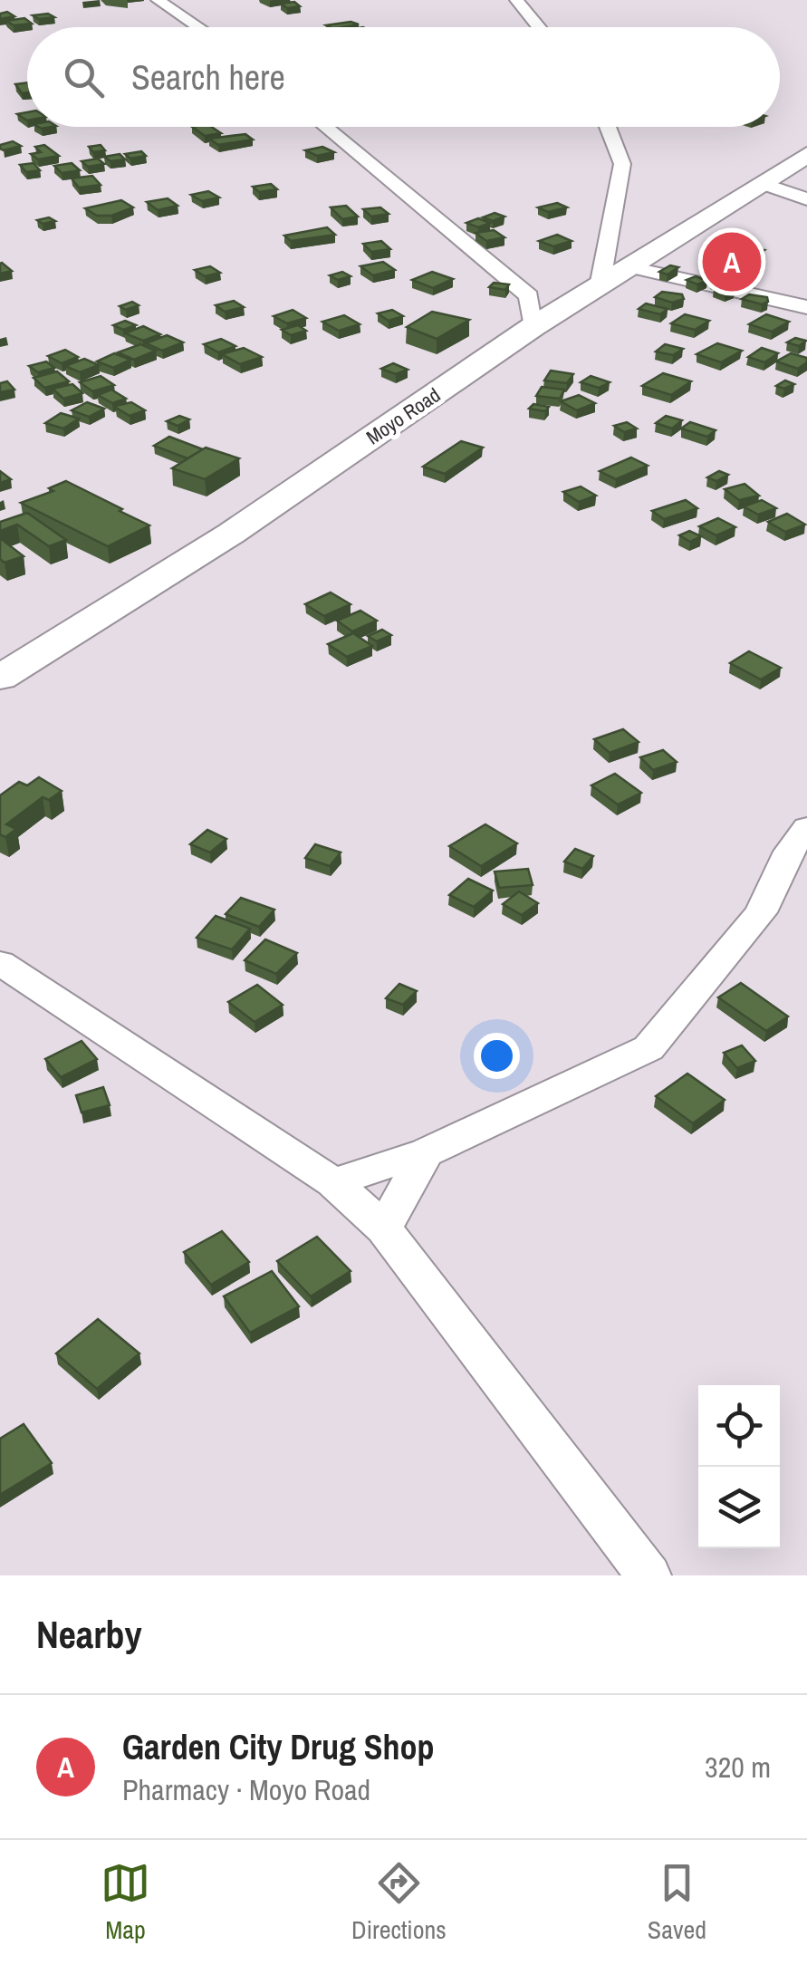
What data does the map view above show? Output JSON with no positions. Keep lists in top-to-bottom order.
{
  "streets": {
    "main road": ["Moyo Road"]
  },
  "page": {
    "search": "Search here",
    "pins": "A",
    "heading": "Nearby",
    "list": [
      {
        "mark": "A",
        "name": "Garden City Drug Shop",
        "note": "Pharmacy · Moyo Road",
        "value": "320 m"
      }
    ],
    "nav": ["Map", "Directions", "Saved"]
  }
}
